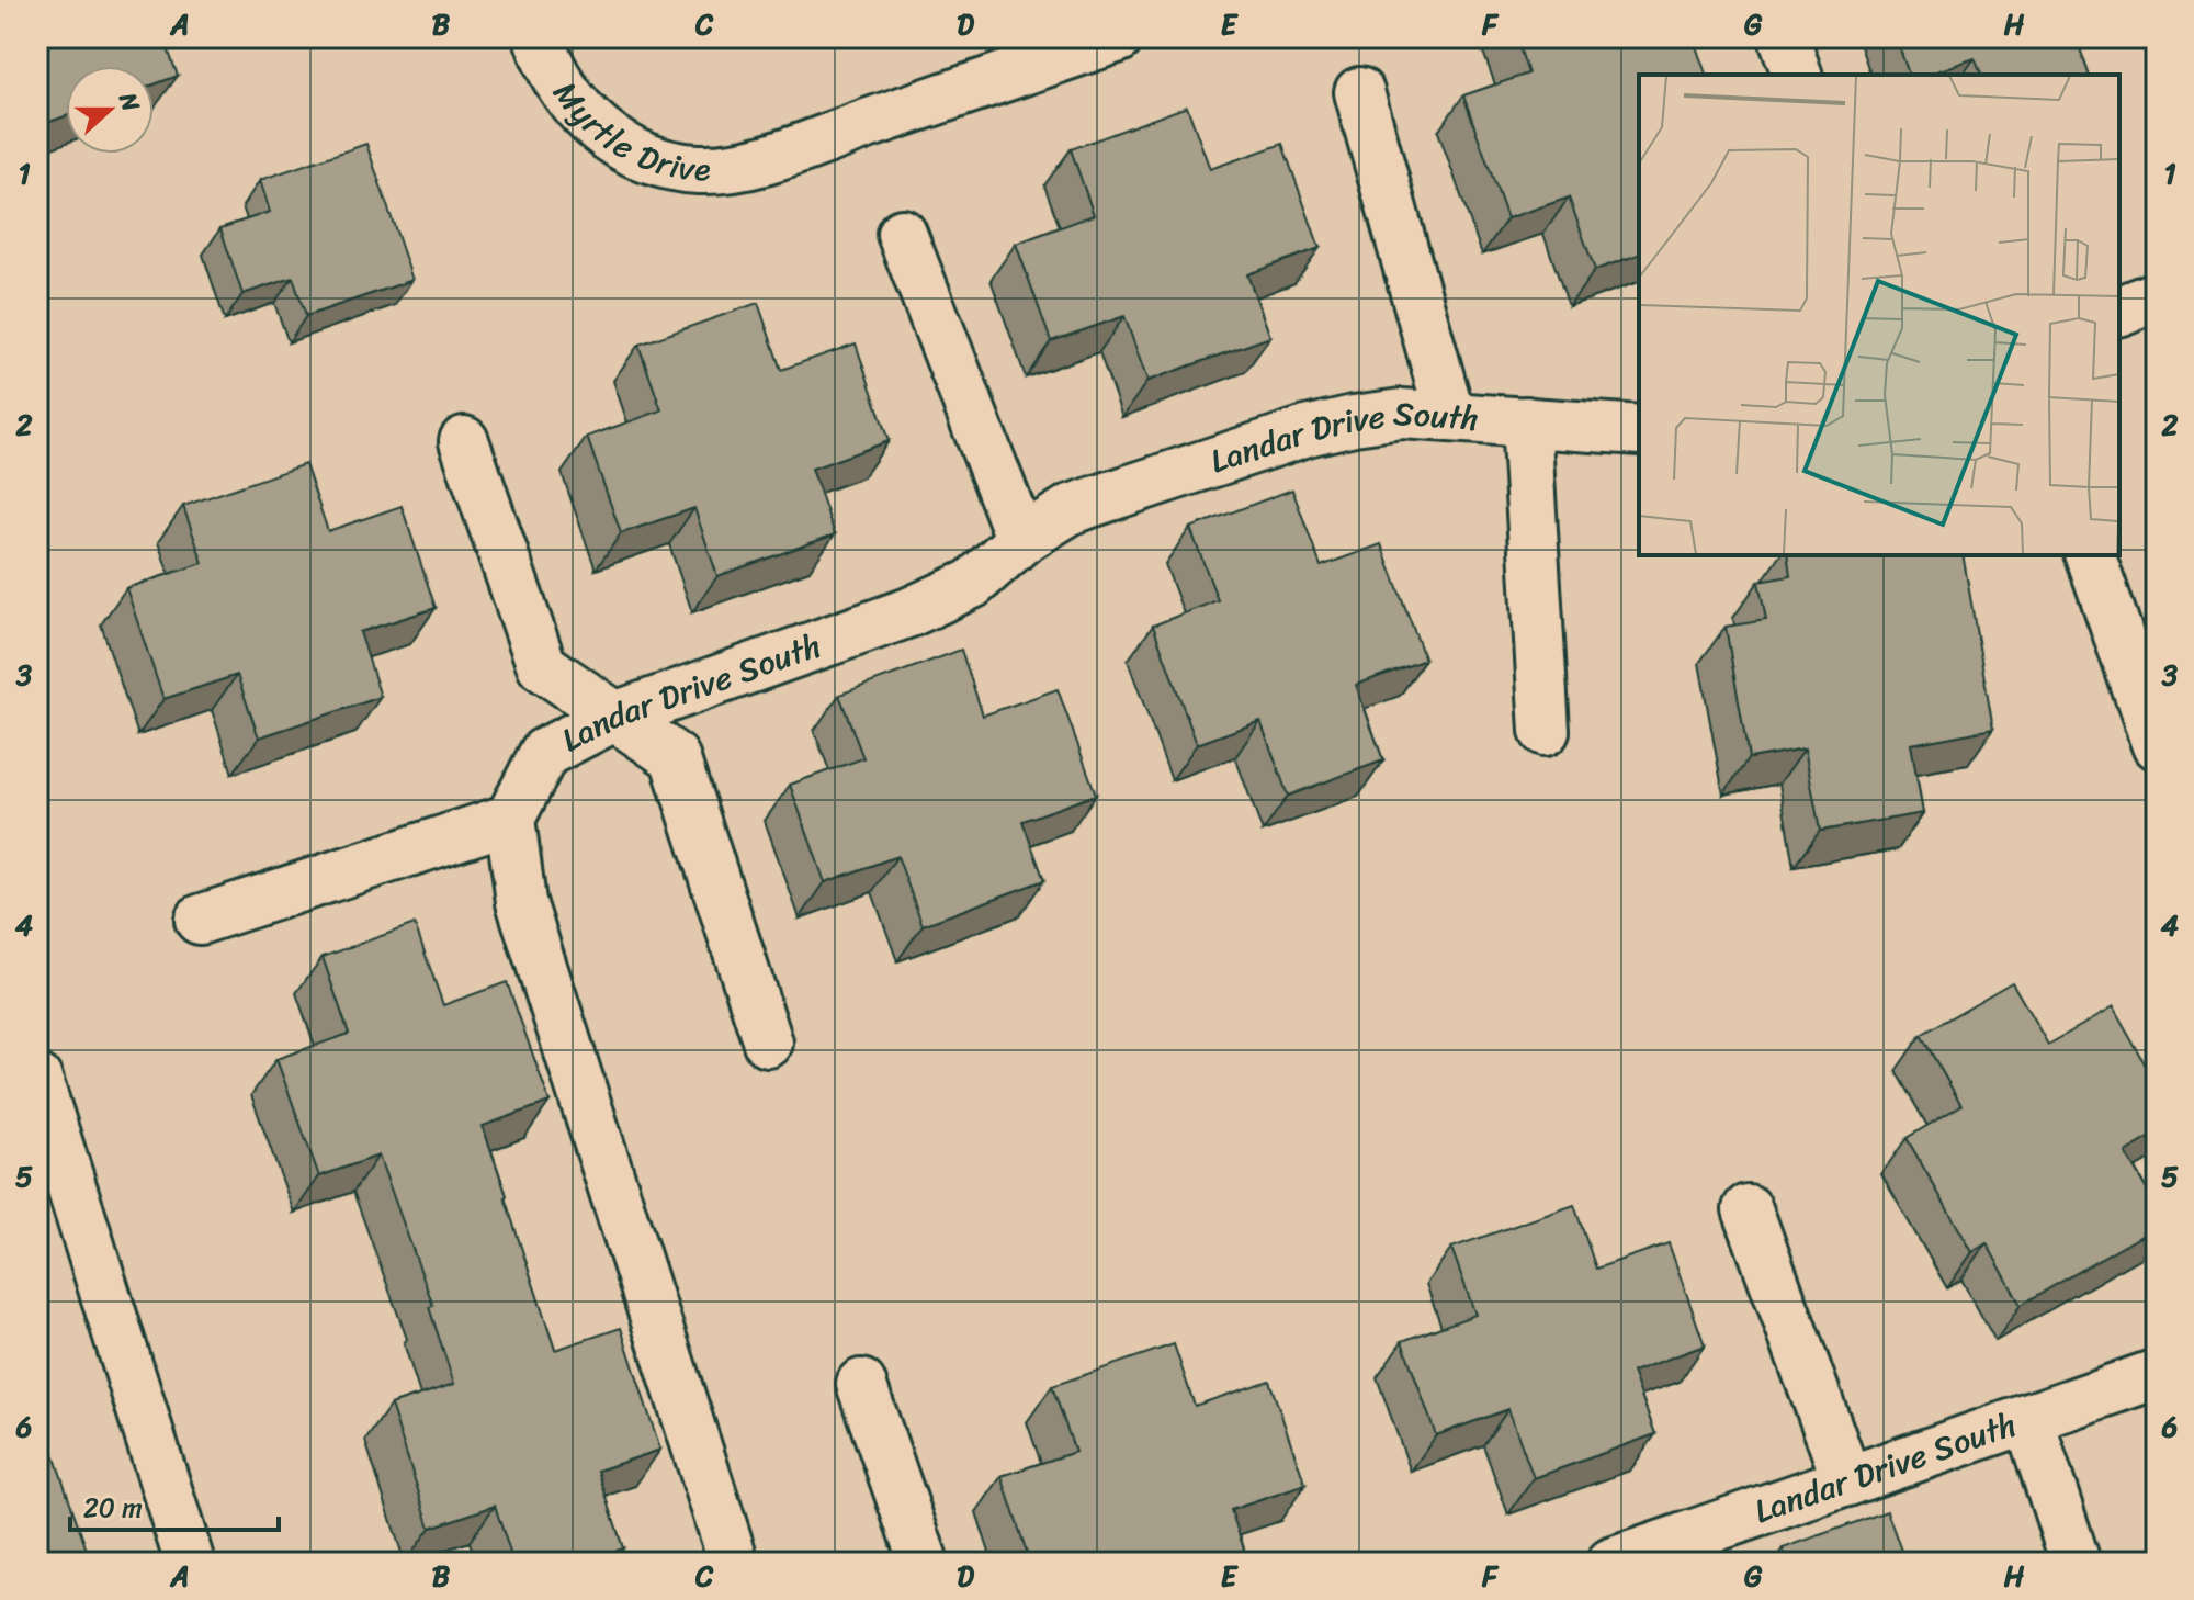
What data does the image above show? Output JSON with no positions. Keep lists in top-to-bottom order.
{
  "streets": {
    "street": ["Myrtle Drive", "Landar Drive South"]
  },
  "scale_bar": "20 m",
  "north": "right",
  "grid": {
    "columns": [
      "A",
      "B",
      "C",
      "D",
      "E",
      "F",
      "G",
      "H"
    ],
    "rows": [
      "1",
      "2",
      "3",
      "4",
      "5",
      "6"
    ]
  }
}
